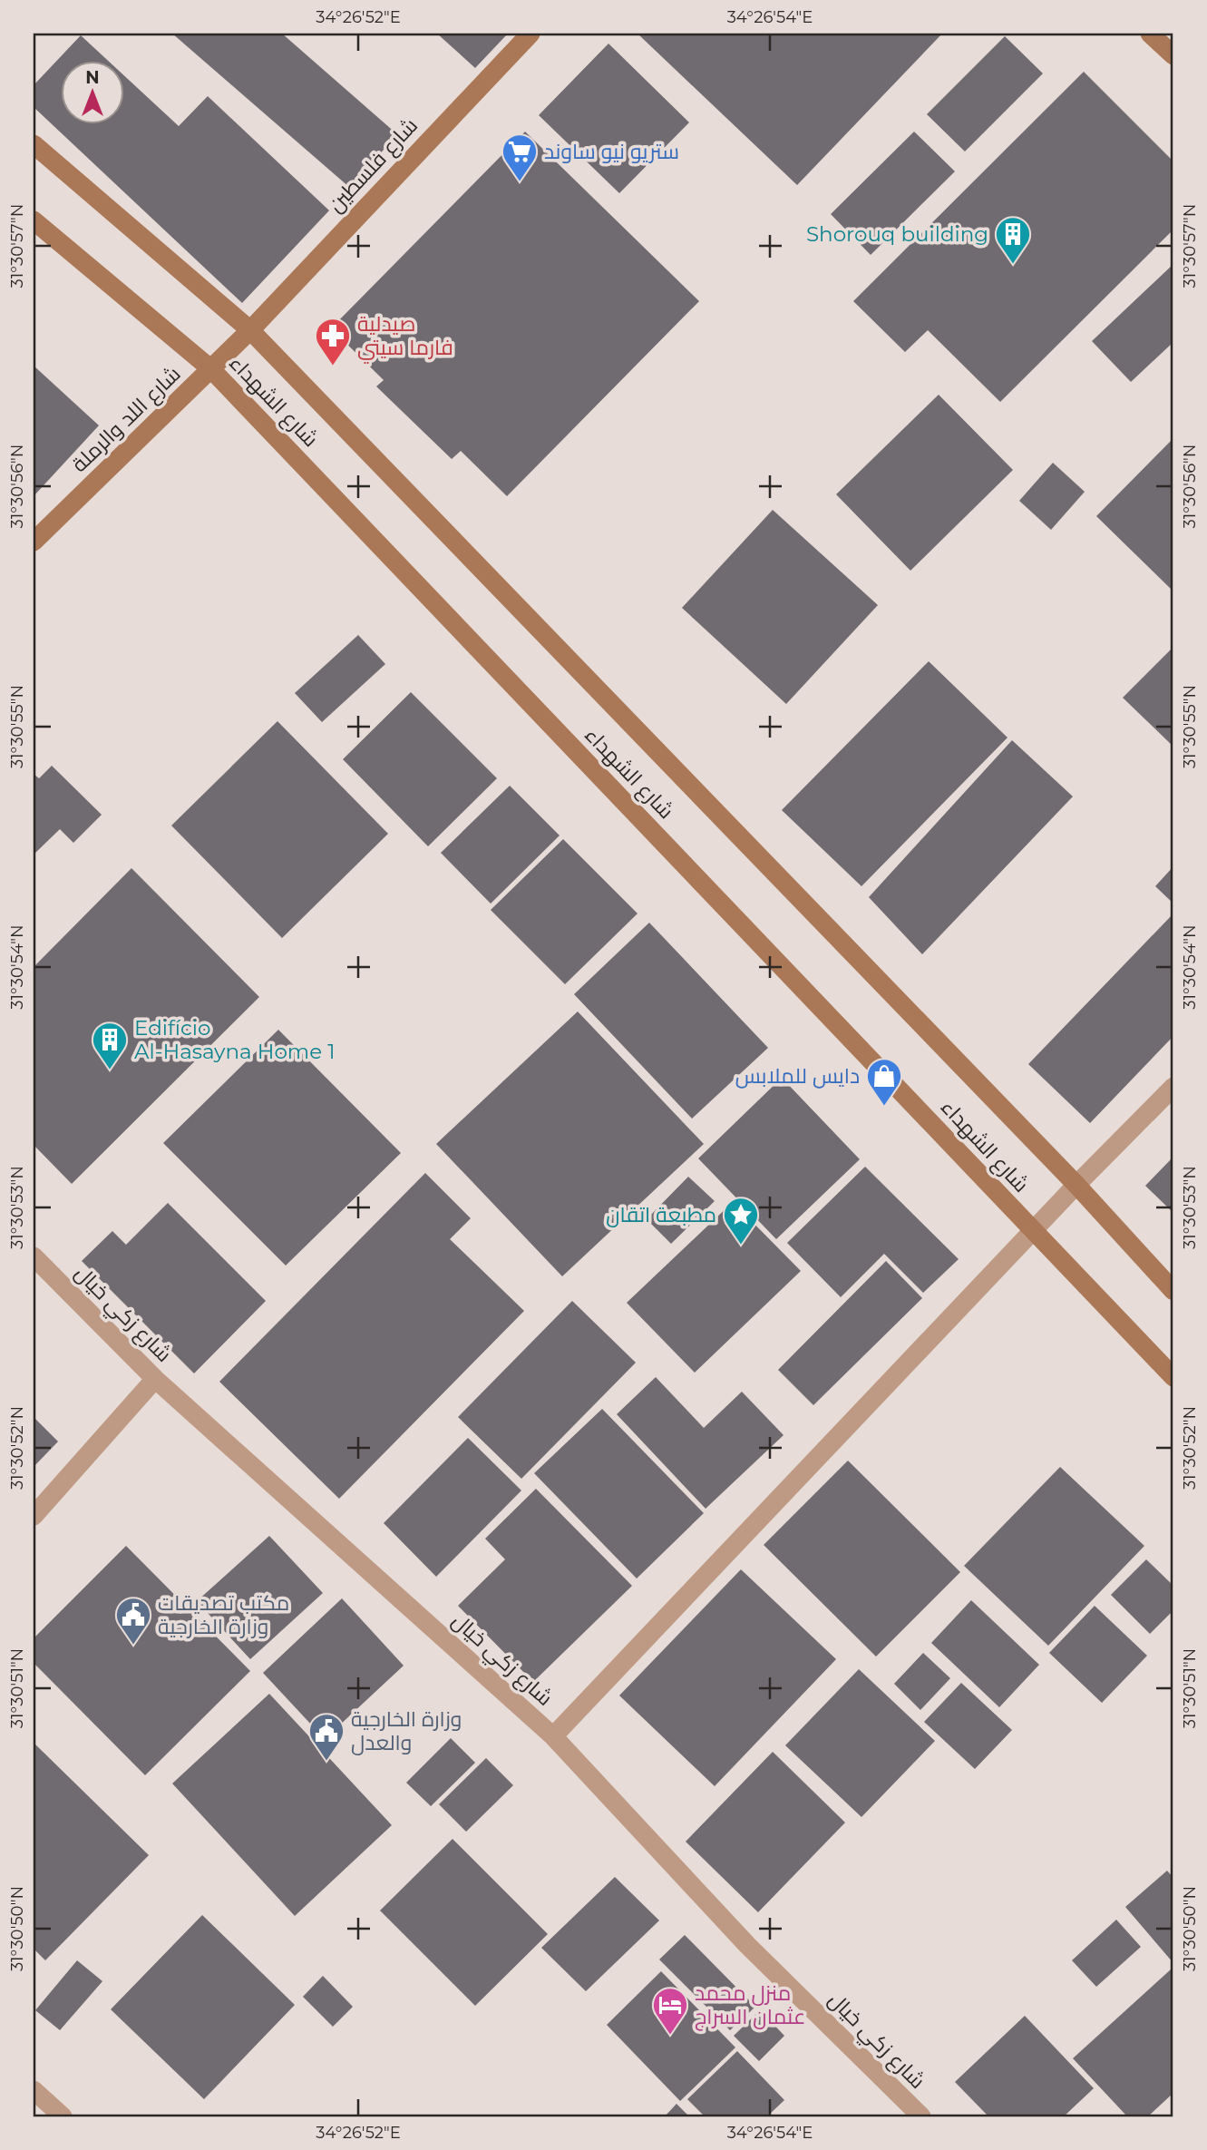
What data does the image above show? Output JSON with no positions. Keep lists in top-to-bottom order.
{
  "streets": {
    "street": [
      "شارع فلسطين",
      "شارع الشهداء",
      "شارع اللد والرملة",
      "شارع زكي خيال"
    ]
  },
  "crossings": [
    ["شارع فلسطين", "شارع الشهداء"],
    ["شارع فلسطين", "شارع اللد والرملة"],
    ["شارع الشهداء", "شارع اللد والرملة"]
  ],
  "places": {
    "supermarket": ["ستريو نيو ساوند"],
    "building": ["Shorouq building", "Edifício Al-Hasayna Home 1"],
    "pharmacy": ["صيدلية فارما سيتي"],
    "shop": ["دايس للملابس"],
    "place": ["مطبعة اتقان"],
    "public building": ["مكتب تصديقات وزارة الخارجية", "وزارة الخارجية والعدل"],
    "hotel": ["منزل محمد عثمان السراج"]
  },
  "north": "top",
  "coordinates": [
    "34°26'52\"E",
    "34°26'54\"E",
    "31°30'57\"N",
    "31°30'56\"N",
    "31°30'55\"N",
    "31°30'54\"N",
    "31°30'53\"N",
    "31°30'52\"N",
    "31°30'51\"N",
    "31°30'50\"N"
  ]
}
